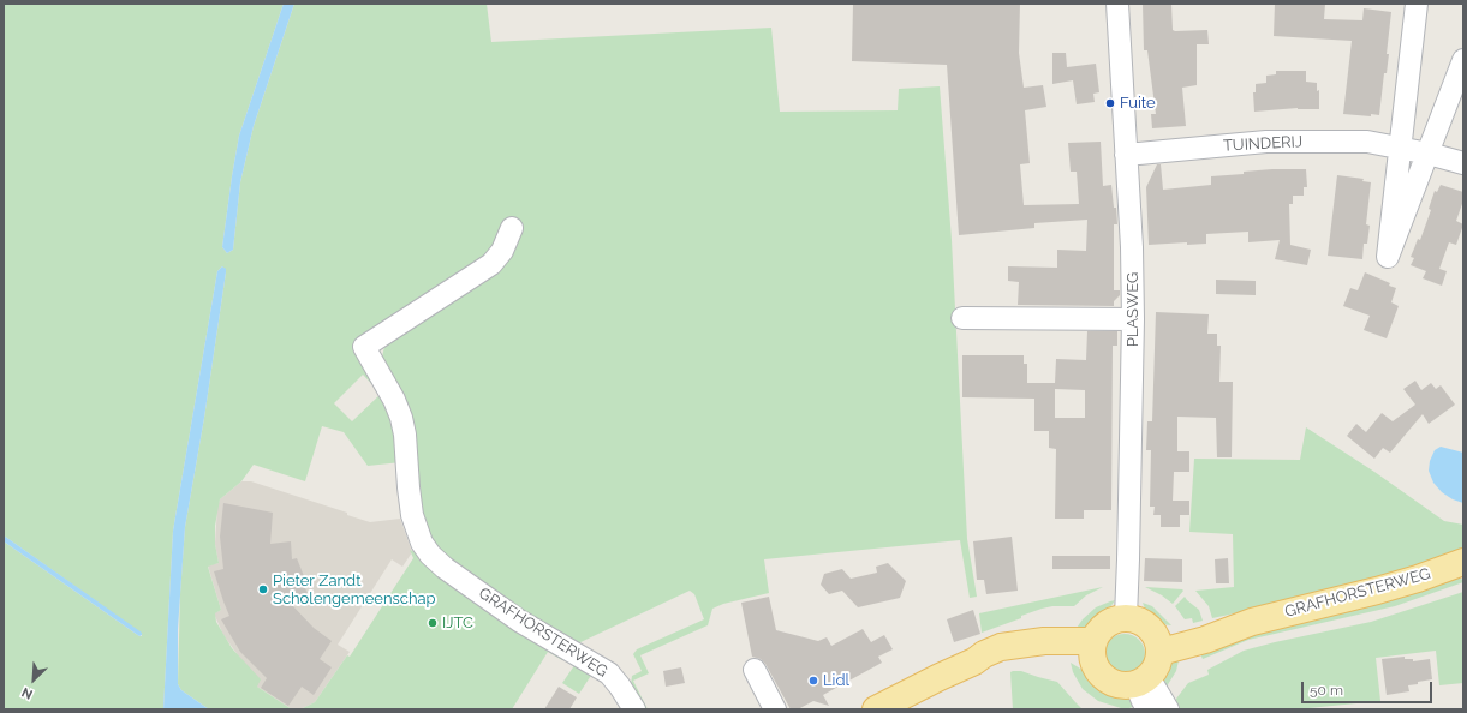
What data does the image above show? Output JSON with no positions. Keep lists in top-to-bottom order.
{
  "streets": {
    "main road": ["GRAFHORSTERWEG"],
    "street": ["TUINDERIJ", "PLASWEG"]
  },
  "crossings": [
    ["TUINDERIJ", "PLASWEG"],
    ["PLASWEG", "GRAFHORSTERWEG"]
  ],
  "places": [
    "Fuite",
    "Pieter Zandt Scholengemeenschap",
    "IJTC",
    "Lidl"
  ],
  "scale_bar": "50 m",
  "north": "bottom left"
}
